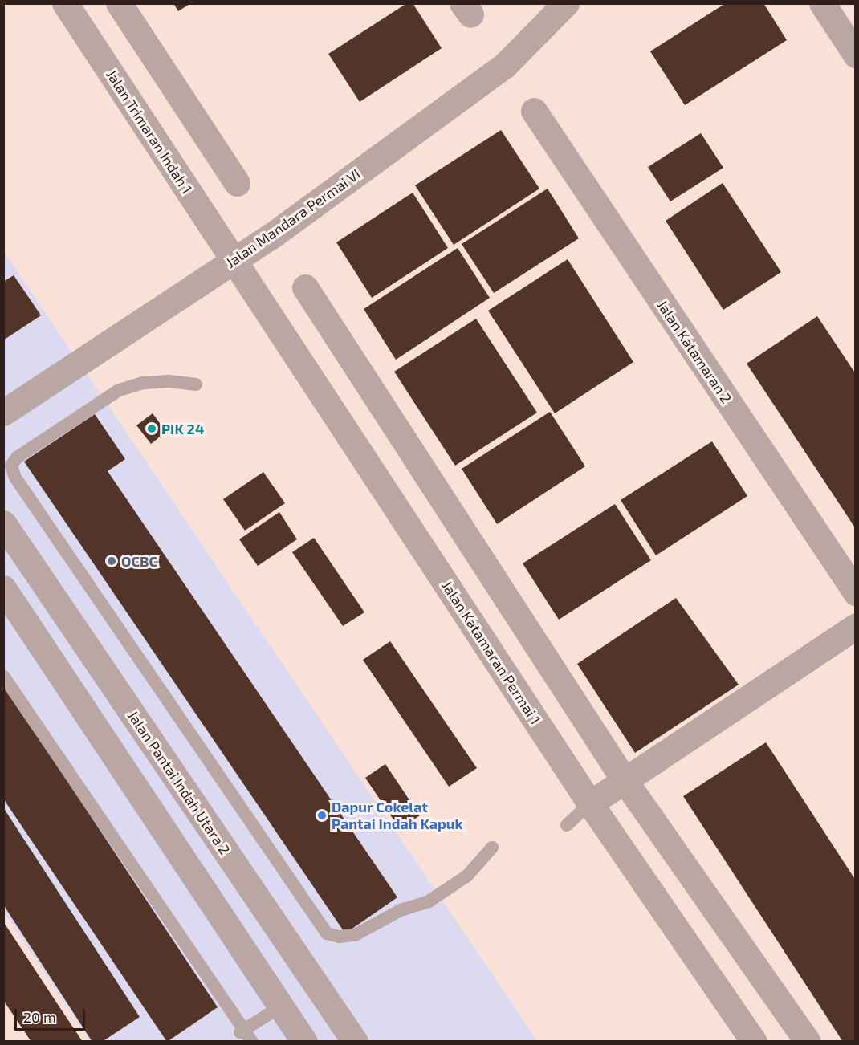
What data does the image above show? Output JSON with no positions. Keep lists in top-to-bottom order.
{
  "streets": {
    "street": [
      "Jalan Trimaran Indah 1",
      "Jalan Mandara Permai VI",
      "Jalan Katamaran 2",
      "Jalan Katamaran Permai 1",
      "Jalan Pantai Indah Utara 2"
    ]
  },
  "crossings": [
    ["Jalan Trimaran Indah 1", "Jalan Mandara Permai VI"],
    ["Jalan Trimaran Indah 1", "Jalan Katamaran Permai 1"],
    ["Jalan Mandara Permai VI", "Jalan Katamaran Permai 1"]
  ],
  "places": ["PIK 24", "OCBC", "Dapur Cokelat Pantai Indah Kapuk"],
  "scale_bar": "20 m"
}
